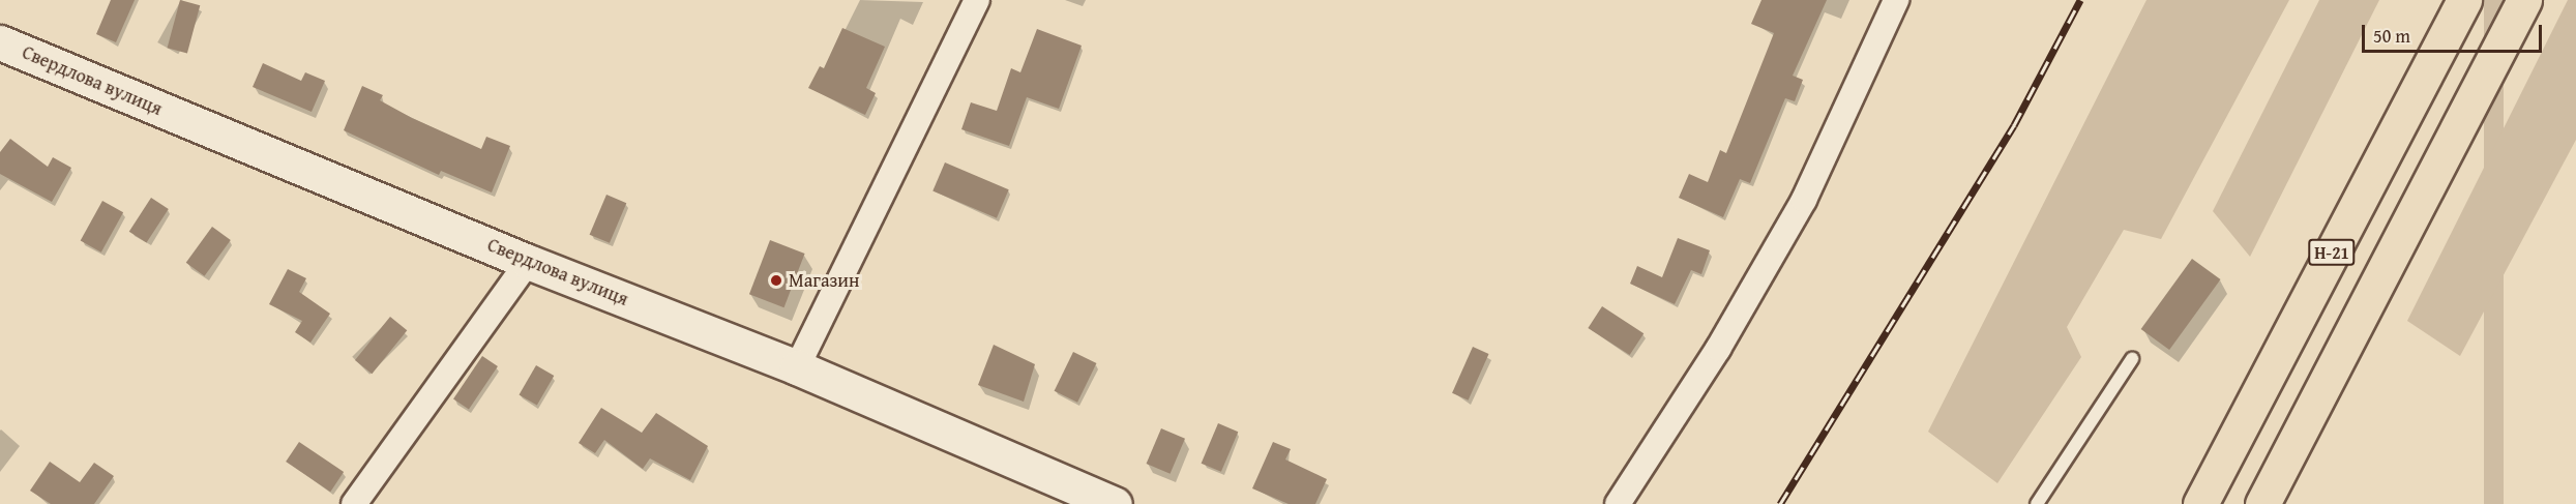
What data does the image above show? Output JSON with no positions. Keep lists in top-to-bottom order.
{
  "streets": {
    "main road": ["Н-21"],
    "street": ["Свердлова вулиця"]
  },
  "places": ["Mагазин"],
  "scale_bar": "50 m"
}
